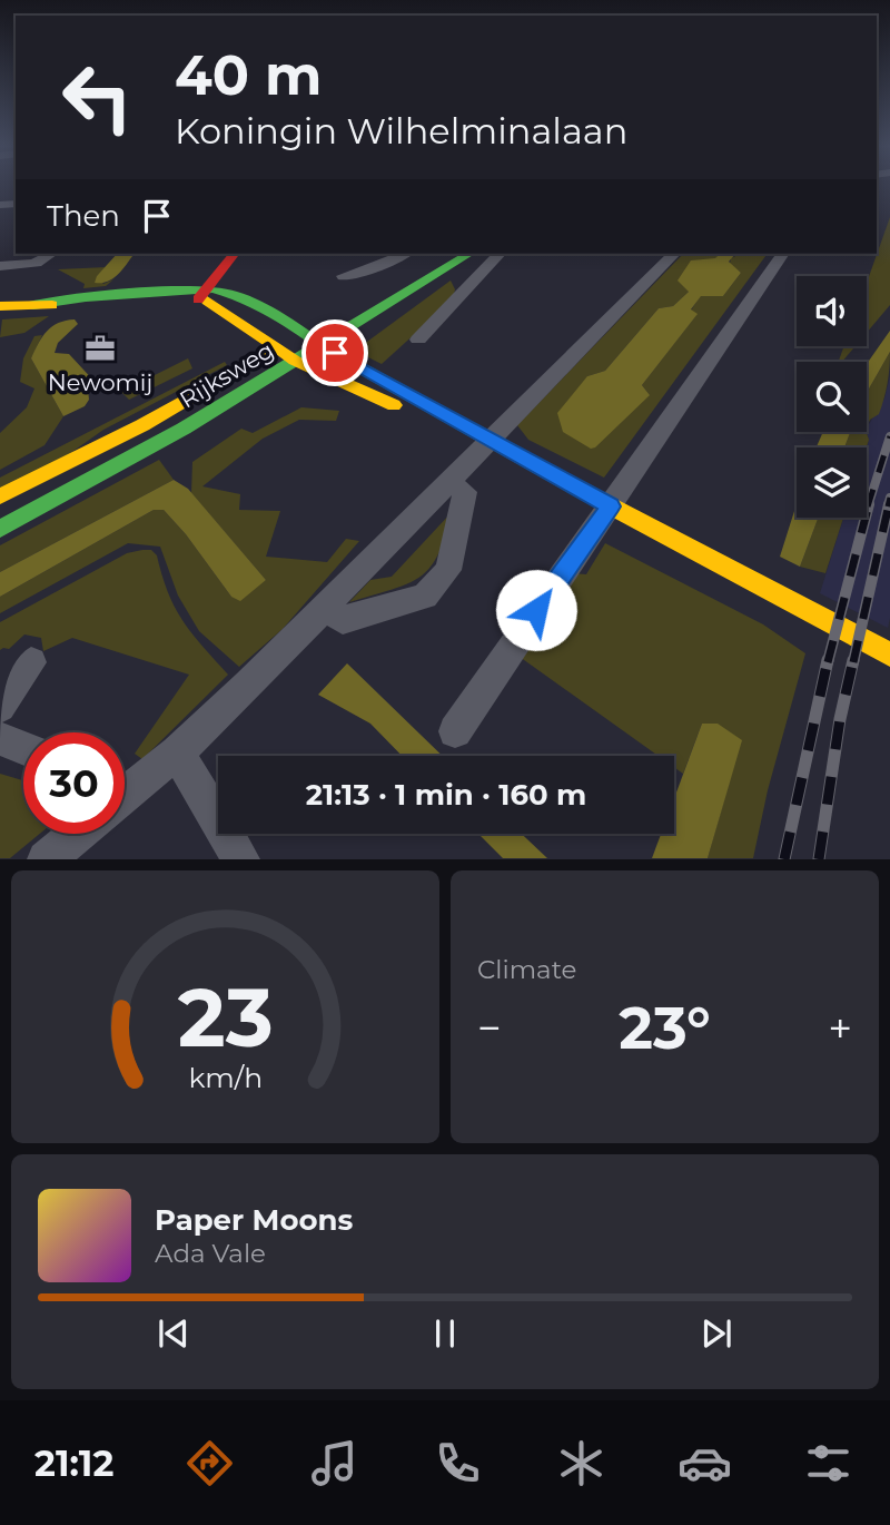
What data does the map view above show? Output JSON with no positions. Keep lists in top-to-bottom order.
{
  "streets": {
    "main road": ["Rijksweg"]
  },
  "places": {
    "office": ["Newomij"]
  },
  "page": {
    "turn": ["40 m", "Koningin Wilhelminalaan"],
    "then": "Then",
    "limit": "30",
    "trip": "21:13 · 1 min · 160 m",
    "tile": "Climate",
    "heat": ["−", "23°", "+"],
    "song": ["Paper Moons", "Ada Vale"],
    "tabs": "21:12",
    "gauge": ["23", "km/h"]
  }
}
